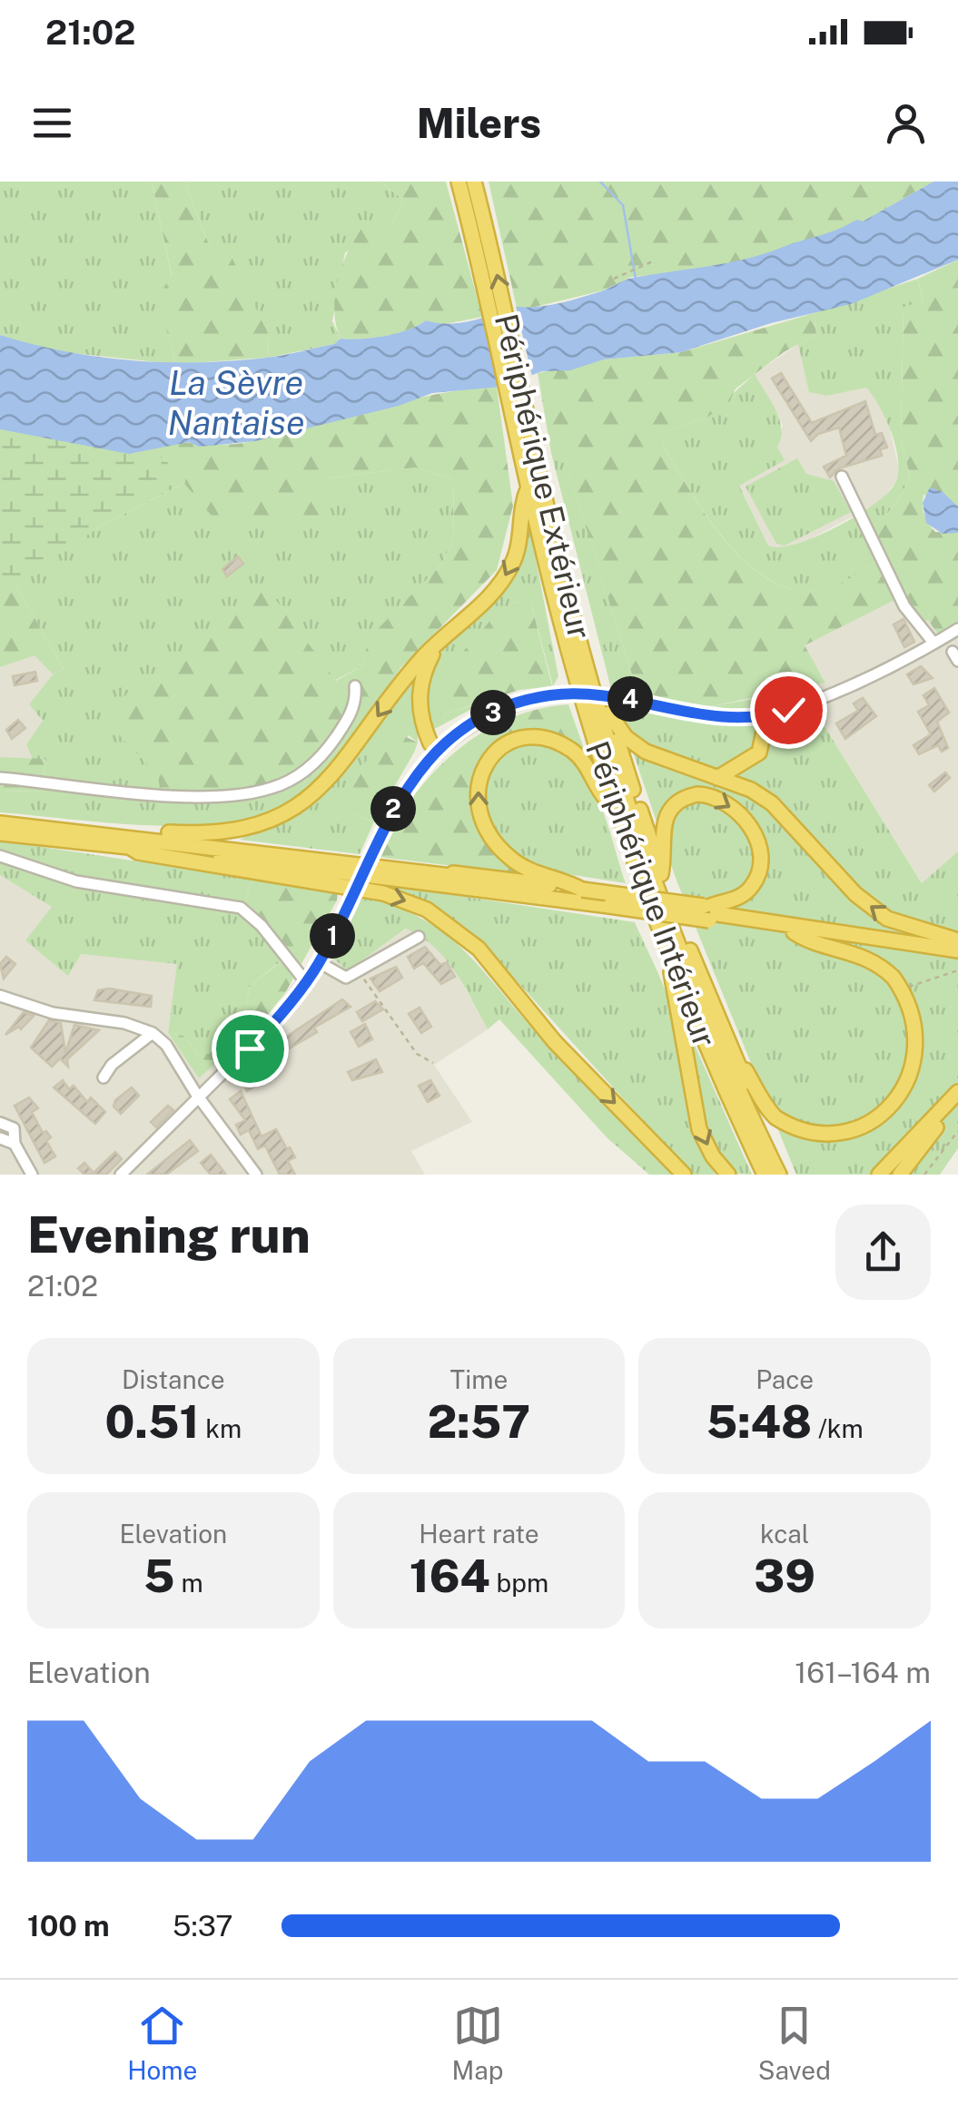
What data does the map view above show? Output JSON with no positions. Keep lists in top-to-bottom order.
{
  "streets": {
    "highway": ["Périphérique Extérieur", "Périphérique Intérieur"]
  },
  "crossings": [
    ["Périphérique Extérieur", "Périphérique Intérieur"]
  ],
  "water": ["La Sèvre Nantaise"],
  "page": {
    "status": "21:02",
    "header": "Milers",
    "pins": [
      "4",
      "3",
      "2",
      "1"
    ],
    "heading": ["Evening run", "21:02"],
    "stats": [
      ["Distance", "0.51 km"],
      ["Time", "2:57"],
      ["Pace", "5:48 /km"],
      ["Elevation", "5 m"],
      ["Heart rate", "164 bpm"],
      ["kcal", "39"]
    ],
    "chart": ["Elevation", "161–164 m"],
    "list": [
      {
        "name": "100 m",
        "note": "5:37"
      }
    ],
    "tabs": ["Home", "Map", "Saved"]
  }
}
